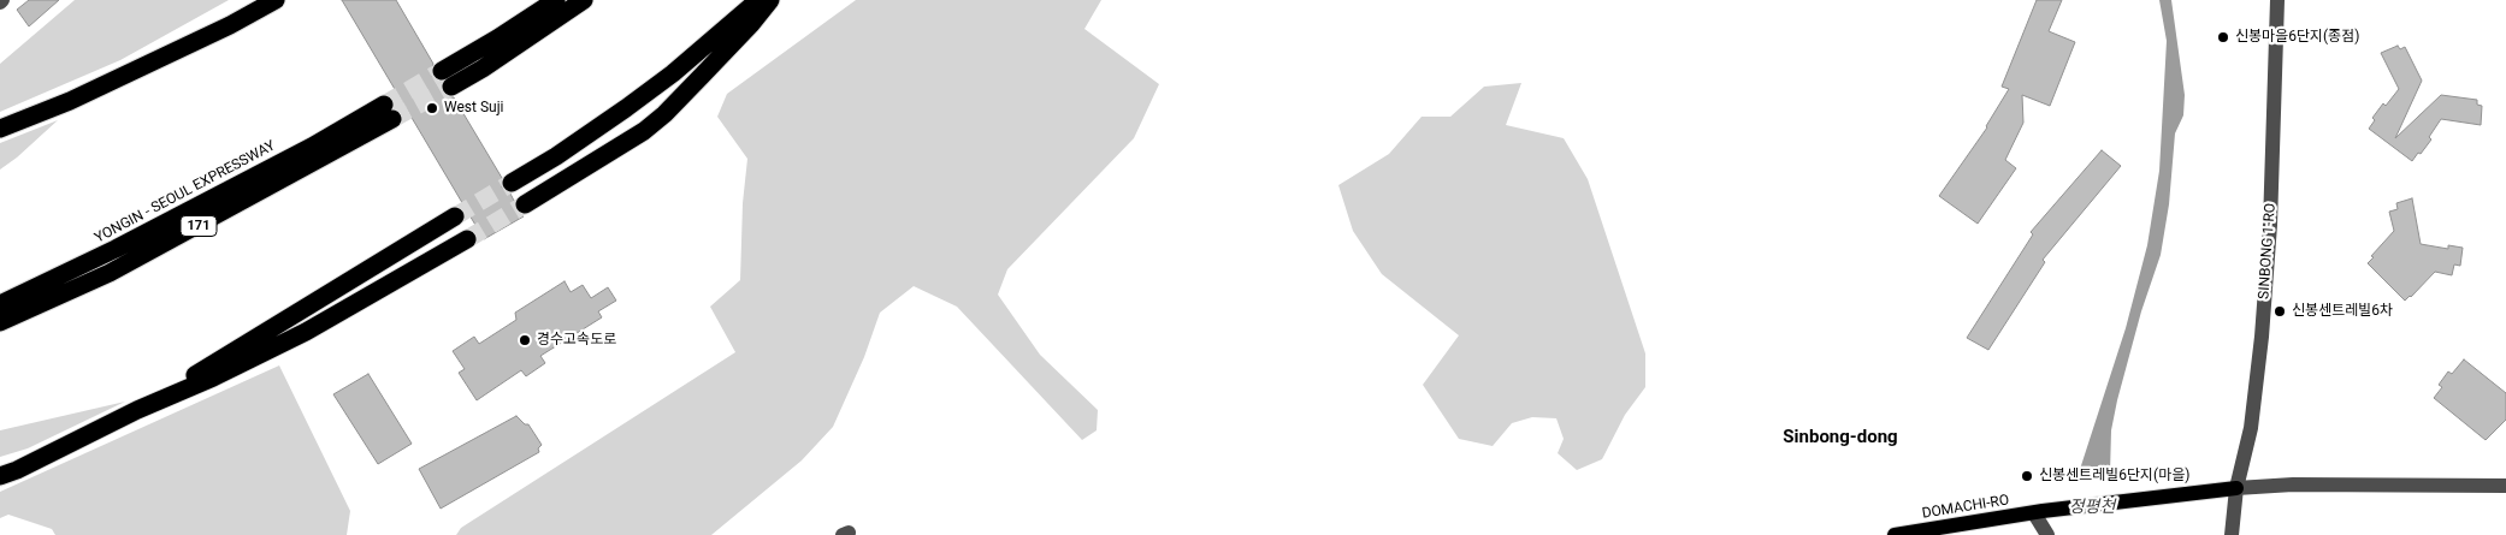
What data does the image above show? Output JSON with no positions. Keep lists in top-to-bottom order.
{
  "streets": {
    "highway": ["YONGIN - SEOUL EXPRESSWAY", "171"],
    "main road": ["DOMACHI-RO"],
    "street": ["SINBONG 1-RO"]
  },
  "crossings": [
    ["SINBONG 1-RO", "DOMACHI-RO"]
  ],
  "districts": ["Sinbong-dong"],
  "water": ["정평천"],
  "places": [
    "신봉마을6단지(종점)",
    "West Suji",
    "신봉센트레빌6차",
    "경수고속도로",
    "신봉센트레빌6단지(마을)"
  ]
}
